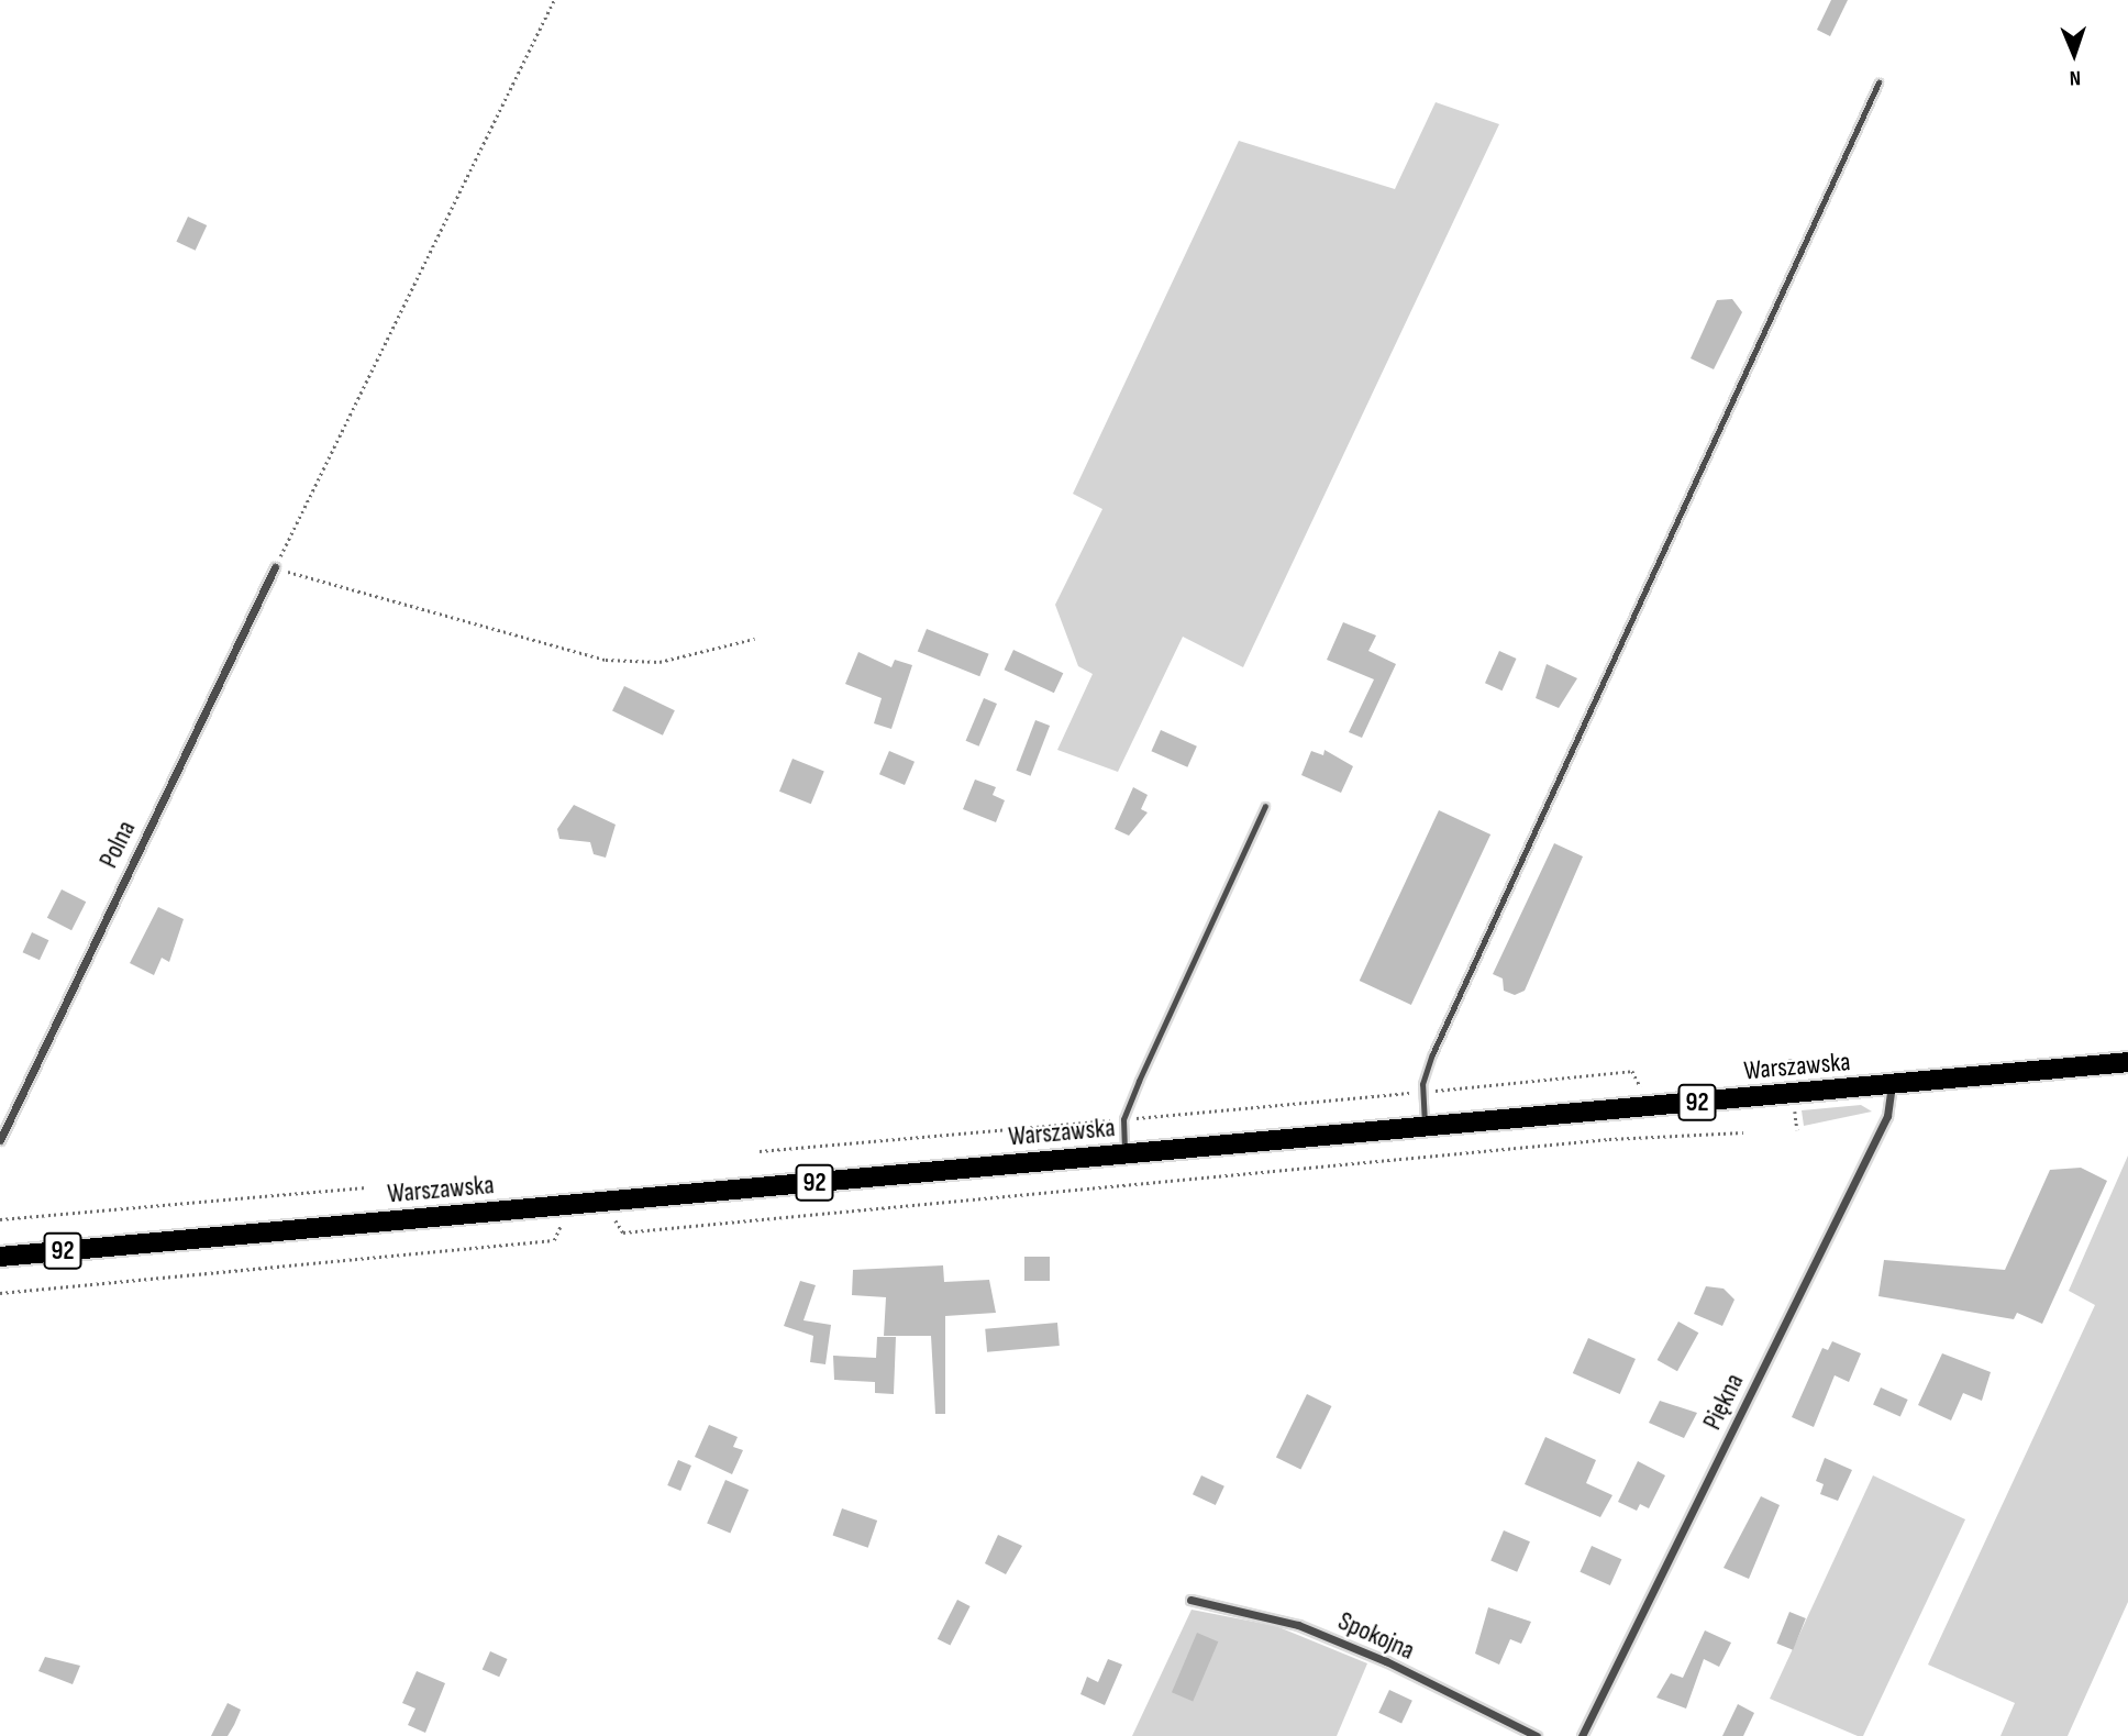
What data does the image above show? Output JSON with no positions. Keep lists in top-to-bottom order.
{
  "streets": {
    "main road": ["Warszawska", "92"],
    "street": ["Polna", "Piękna", "Spokojna"]
  },
  "crossings": [
    ["Warszawska", "Piękna"]
  ],
  "north": "bottom"
}
